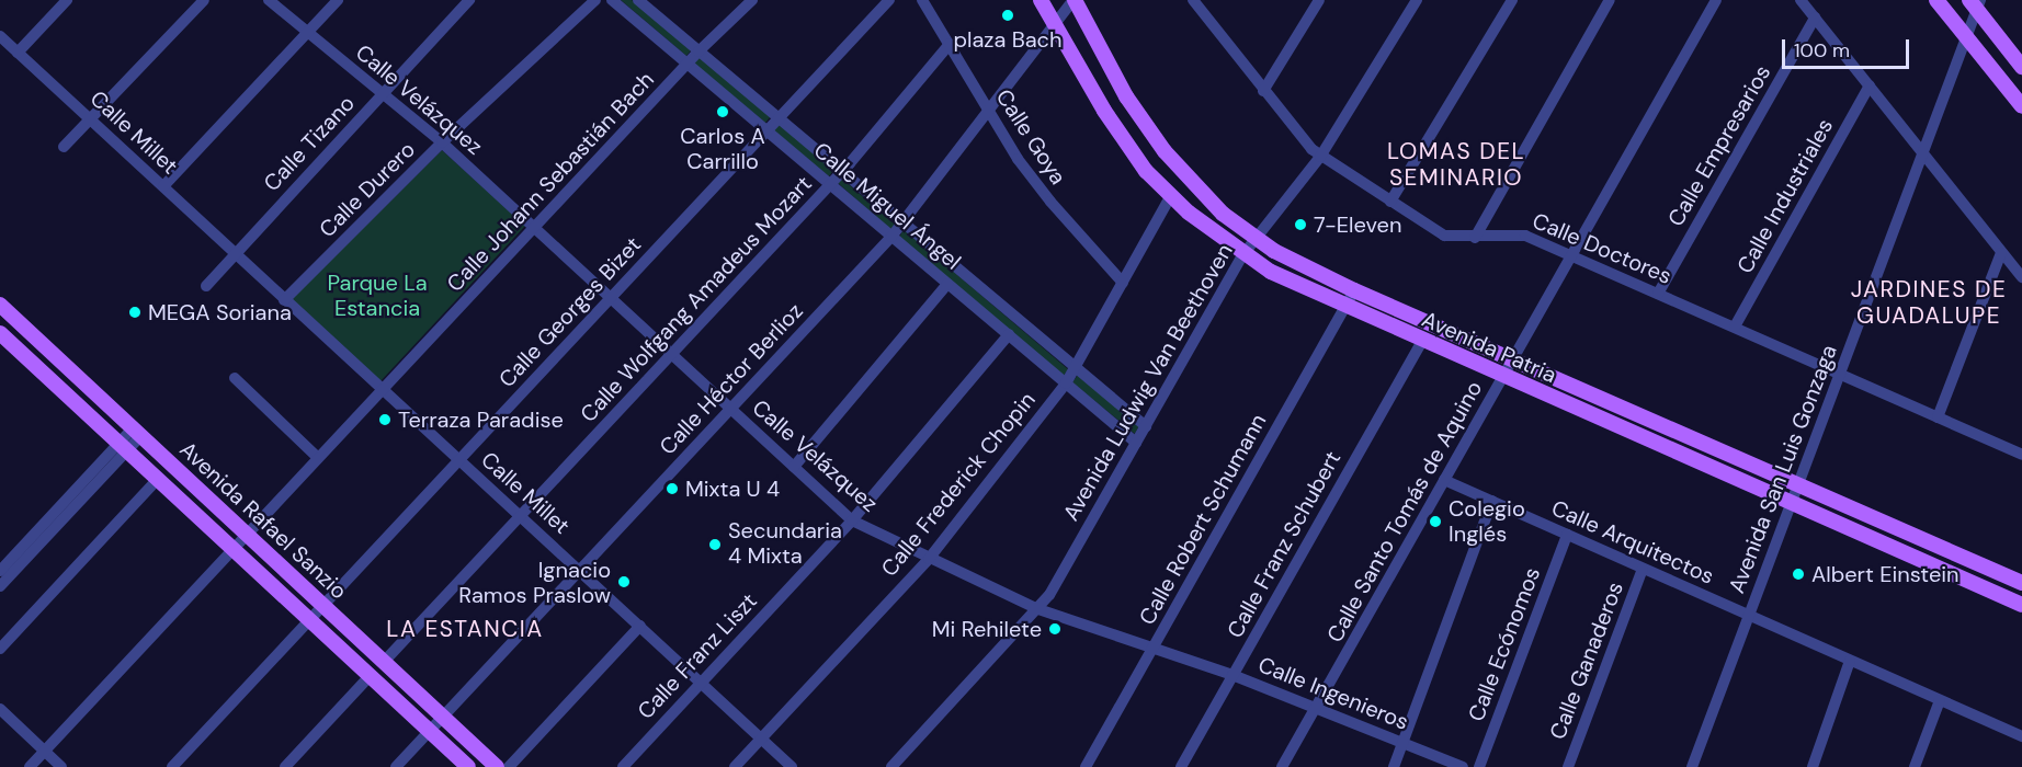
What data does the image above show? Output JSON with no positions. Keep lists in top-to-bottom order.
{
  "streets": {
    "main road": ["Avenida Patria", "Avenida Rafael Sanzio"],
    "street": [
      "Calle Velázquez",
      "Calle Millet",
      "Calle Goya",
      "Calle Tizano",
      "Calle Empresarios",
      "Calle Johann Sebastián Bach",
      "Calle Durero",
      "Calle Industriales",
      "Calle Miguel Ángel",
      "Calle Doctores",
      "Calle Wolfgang Amadeus Mozart",
      "Calle Georges Bizet",
      "Calle Héctor Berlioz",
      "Avenida Ludwig Van Beethoven",
      "Avenida San Luis Gonzaga",
      "Calle Frederick Chopin",
      "Calle Santo Tomás de Aquino",
      "Calle Robert Schumann",
      "Calle Arquitectos",
      "Calle Franz Schubert",
      "Calle Ecónomos",
      "Calle Franz Liszt",
      "Calle Ganaderos",
      "Calle Ingenieros"
    ]
  },
  "crossings": [
    ["Calle Velázquez", "Calle Tizano"],
    ["Calle Velázquez", "Calle Johann Sebastián Bach"],
    ["Calle Velázquez", "Calle Durero"],
    ["Calle Velázquez", "Calle Wolfgang Amadeus Mozart"],
    ["Calle Velázquez", "Calle Georges Bizet"],
    ["Calle Velázquez", "Calle Héctor Berlioz"],
    ["Calle Velázquez", "Avenida Ludwig Van Beethoven"],
    ["Calle Velázquez", "Calle Frederick Chopin"],
    ["Calle Velázquez", "Calle Franz Liszt"],
    ["Calle Velázquez", "Calle Ingenieros"],
    ["Calle Millet", "Calle Tizano"],
    ["Calle Millet", "Calle Johann Sebastián Bach"],
    ["Calle Millet", "Calle Durero"],
    ["Calle Millet", "Calle Wolfgang Amadeus Mozart"],
    ["Calle Millet", "Calle Georges Bizet"],
    ["Calle Millet", "Calle Héctor Berlioz"],
    ["Calle Millet", "Calle Frederick Chopin"],
    ["Calle Millet", "Calle Franz Liszt"],
    ["Calle Goya", "Calle Wolfgang Amadeus Mozart"],
    ["Calle Goya", "Calle Héctor Berlioz"],
    ["Calle Goya", "Calle Frederick Chopin"],
    ["Calle Empresarios", "Calle Doctores"],
    ["Calle Johann Sebastián Bach", "Calle Miguel Ángel"],
    ["Calle Johann Sebastián Bach", "Avenida Rafael Sanzio"],
    ["Calle Industriales", "Calle Doctores"],
    ["Calle Miguel Ángel", "Calle Wolfgang Amadeus Mozart"],
    ["Calle Miguel Ángel", "Calle Georges Bizet"],
    ["Calle Miguel Ángel", "Calle Héctor Berlioz"],
    ["Calle Miguel Ángel", "Avenida Ludwig Van Beethoven"],
    ["Calle Miguel Ángel", "Calle Frederick Chopin"],
    ["Calle Miguel Ángel", "Calle Franz Liszt"],
    ["Calle Doctores", "Avenida Ludwig Van Beethoven"],
    ["Calle Doctores", "Avenida San Luis Gonzaga"],
    ["Calle Doctores", "Calle Santo Tomás de Aquino"],
    ["Calle Wolfgang Amadeus Mozart", "Avenida Rafael Sanzio"],
    ["Calle Georges Bizet", "Avenida Rafael Sanzio"],
    ["Avenida Patria", "Calle Héctor Berlioz"],
    ["Avenida Patria", "Avenida Ludwig Van Beethoven"],
    ["Avenida Patria", "Avenida San Luis Gonzaga"],
    ["Avenida Patria", "Calle Frederick Chopin"],
    ["Avenida Patria", "Calle Santo Tomás de Aquino"],
    ["Avenida Patria", "Calle Robert Schumann"],
    ["Avenida Patria", "Calle Franz Schubert"],
    ["Calle Héctor Berlioz", "Avenida Rafael Sanzio"],
    ["Avenida Ludwig Van Beethoven", "Calle Ingenieros"],
    ["Avenida San Luis Gonzaga", "Calle Arquitectos"],
    ["Calle Santo Tomás de Aquino", "Calle Arquitectos"],
    ["Calle Santo Tomás de Aquino", "Calle Ingenieros"],
    ["Calle Robert Schumann", "Calle Ingenieros"],
    ["Calle Arquitectos", "Calle Ecónomos"],
    ["Calle Arquitectos", "Calle Ganaderos"],
    ["Calle Franz Schubert", "Calle Ingenieros"]
  ],
  "districts": ["LOMAS DEL SEMINARIO", "JARDINES DE GUADALUPE", "LA ESTANCIA"],
  "parks": ["Parque La Estancia"],
  "places": [
    "plaza Bach",
    "Carlos A Carrillo",
    "7-Eleven",
    "MEGA Soriana",
    "Terraza Paradise",
    "Mixta U 4",
    "Colegio Inglés",
    "Secundaria 4 Mixta",
    "Albert Einstein",
    "Ignacio Ramos Praslow",
    "Mi Rehilete"
  ],
  "scale_bar": "100 m"
}
